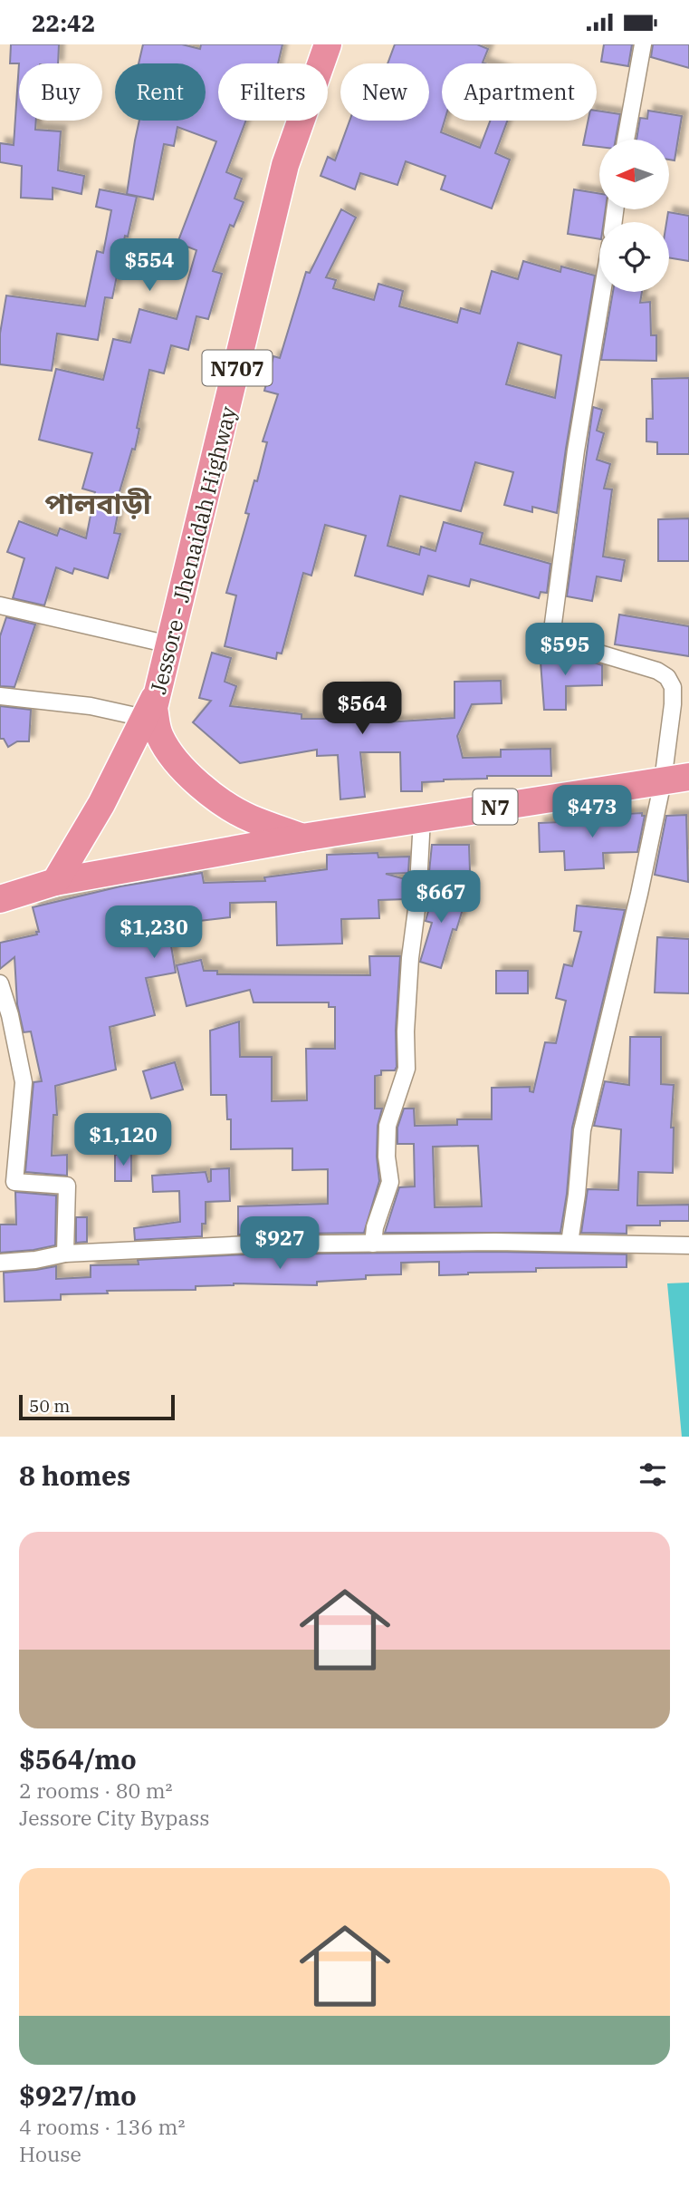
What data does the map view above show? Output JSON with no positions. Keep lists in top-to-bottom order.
{
  "streets": {
    "highway": ["N707", "Jessore - Jhenaidah Highway", "N7"]
  },
  "crossings": [
    ["Jessore - Jhenaidah Highway", "N7"]
  ],
  "districts": ["পালবাড়ী"],
  "scale_bar": "50 m",
  "north": "left",
  "page": {
    "status": "22:42",
    "chip": [
      "Buy",
      "Rent",
      "Filters",
      "New",
      "Apartment"
    ],
    "price": [
      "$554",
      "$595",
      "$564",
      "$473",
      "$667",
      "$1,230",
      "$1,120",
      "$927"
    ],
    "scale": "50 m",
    "heading": "8 homes",
    "list": [
      {
        "name": "$564/mo",
        "note": "2 rooms · 80 m² · Jessore City Bypass"
      },
      {
        "name": "$927/mo",
        "note": "4 rooms · 136 m² · House"
      }
    ]
  }
}
